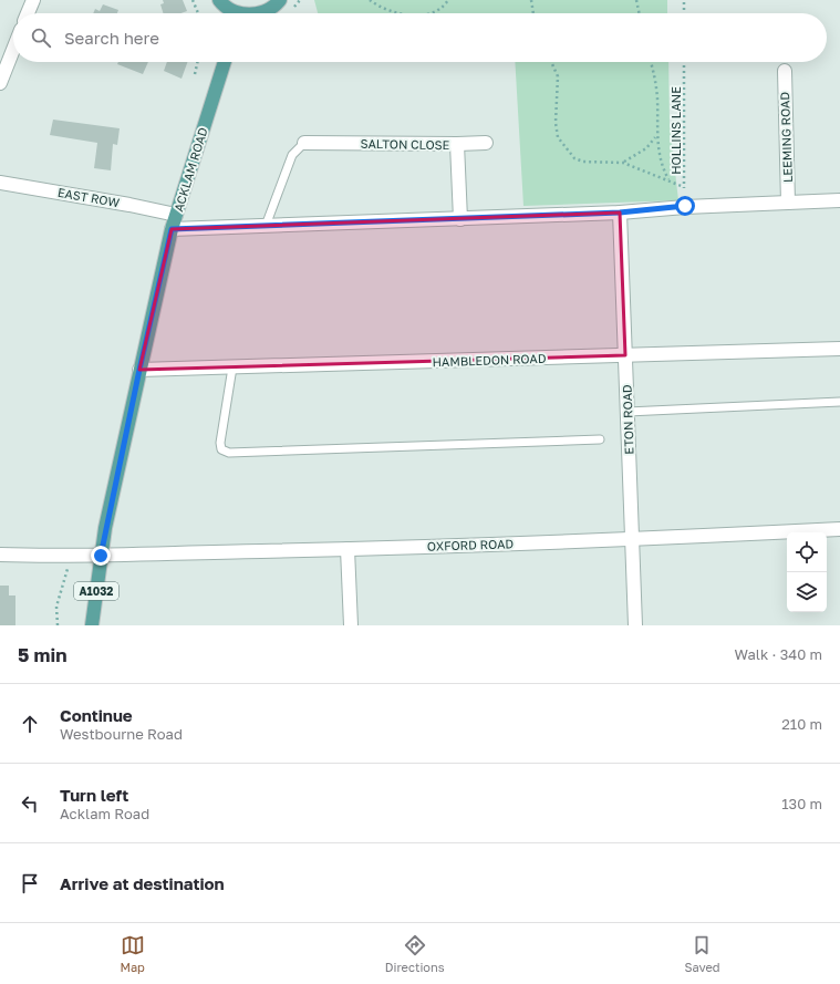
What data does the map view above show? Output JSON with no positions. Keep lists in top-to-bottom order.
{
  "streets": {
    "main road": ["ACKLAM ROAD", "A1032"],
    "street": [
      "LEEMING ROAD",
      "SALTON CLOSE",
      "EAST ROW",
      "HAMBLEDON ROAD",
      "ETON ROAD",
      "OXFORD ROAD"
    ],
    "path": ["HOLLINS LANE"]
  },
  "crossings": [
    ["ACKLAM ROAD", "EAST ROW"],
    ["ACKLAM ROAD", "HAMBLEDON ROAD"],
    ["ACKLAM ROAD", "OXFORD ROAD"],
    ["HAMBLEDON ROAD", "ETON ROAD"],
    ["ETON ROAD", "OXFORD ROAD"]
  ],
  "page": {
    "search": "Search here",
    "heading": ["5 min", "Walk · 340 m"],
    "list": [
      ["Continue", "Westbourne Road", "210 m"],
      ["Turn left", "Acklam Road", "130 m"],
      "Arrive at destination"
    ],
    "nav": ["Map", "Directions", "Saved"]
  }
}
